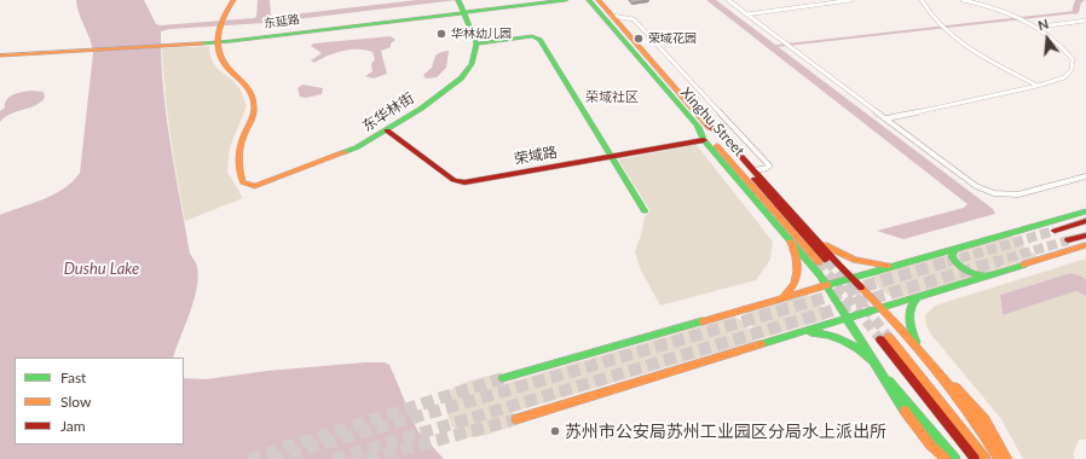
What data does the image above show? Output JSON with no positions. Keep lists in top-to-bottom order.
{
  "streets": {
    "main road": [
      "东延路",
      "东华林街",
      "Xinghu Street",
      "荣域路"
    ]
  },
  "crossings": [
    ["东延路", "东华林街"],
    ["东华林街", "荣域路"]
  ],
  "districts": ["荣域社区"],
  "water": ["Dushu Lake"],
  "places": ["华林幼儿园", "荣域花园", "苏州市公安局苏州工业园区分局水上派出所"],
  "legend": ["Fast", "Slow", "Jam"],
  "north": "top"
}
